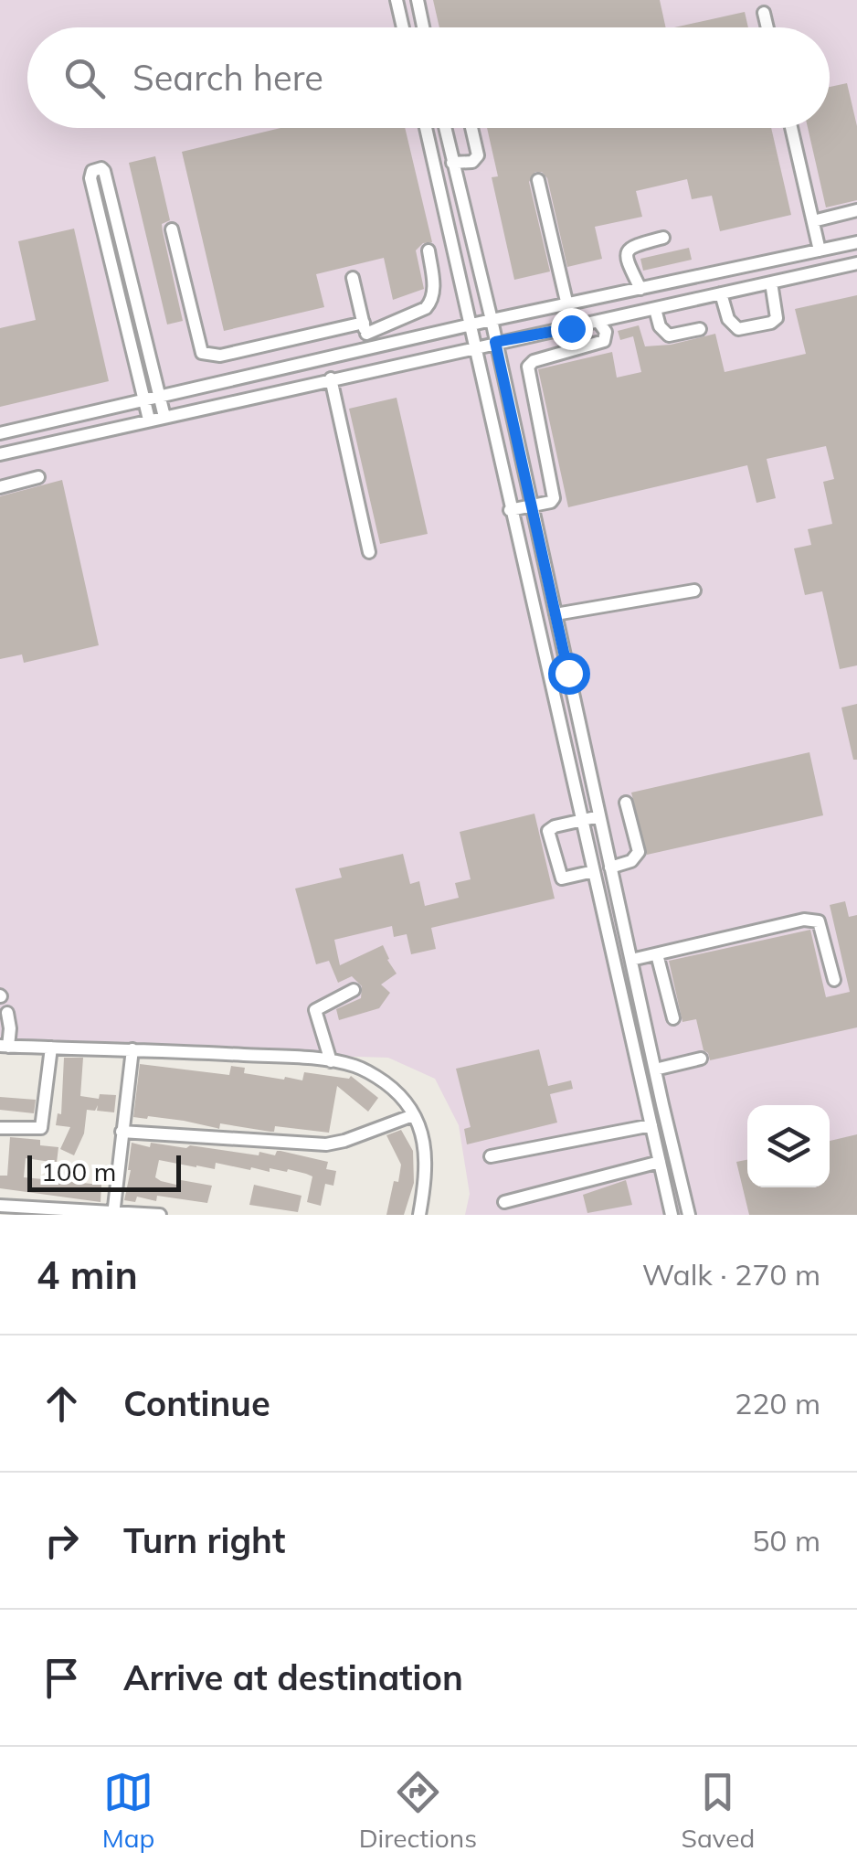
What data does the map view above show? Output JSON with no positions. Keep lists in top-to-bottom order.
{
  "scale_bar": "100 m",
  "page": {
    "search": "Search here",
    "scale": "100 m",
    "heading": ["4 min", "Walk · 270 m"],
    "list": [
      ["Continue", "220 m"],
      ["Turn right", "50 m"],
      "Arrive at destination"
    ],
    "nav": ["Map", "Directions", "Saved"]
  }
}
